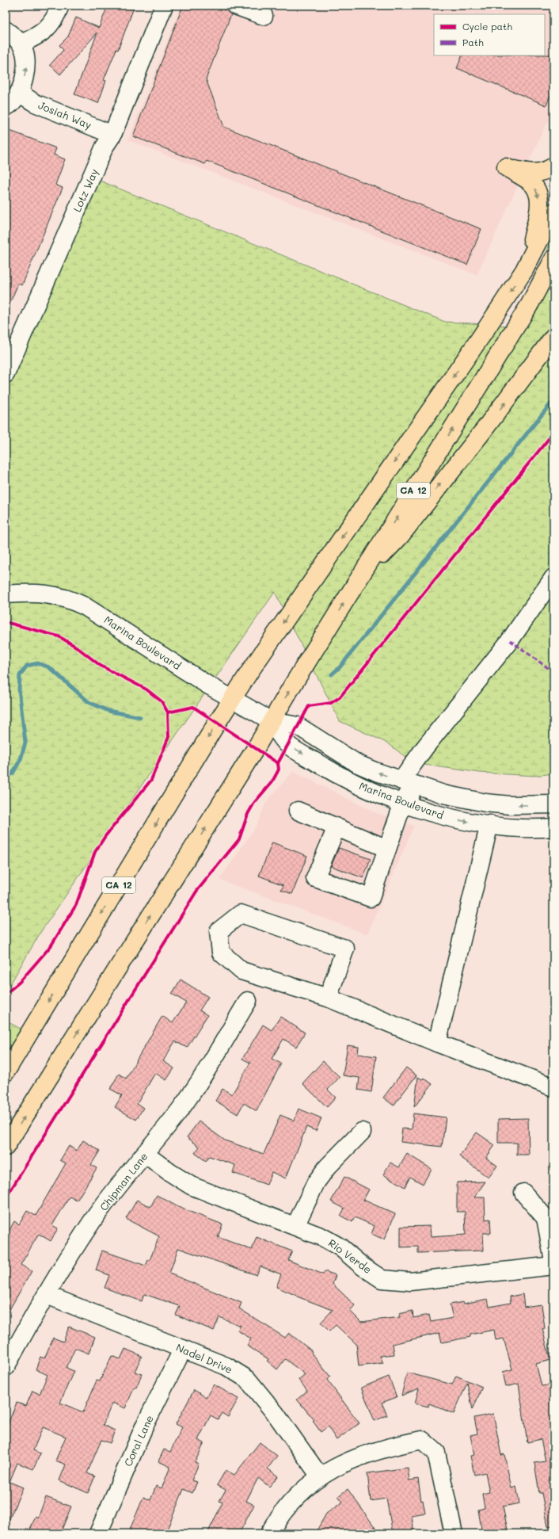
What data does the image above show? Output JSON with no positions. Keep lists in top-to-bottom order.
{
  "streets": {
    "highway": ["CA 12"],
    "street": [
      "Josiah Way",
      "Lotz Way",
      "Marina Boulevard",
      "Chipman Lane",
      "Rio Verde",
      "Nadel Drive",
      "Coral Lane"
    ]
  },
  "crossings": [
    ["Josiah Way", "Lotz Way"],
    ["CA 12", "Marina Boulevard"],
    ["Chipman Lane", "Rio Verde"],
    ["Chipman Lane", "Nadel Drive"],
    ["Nadel Drive", "Coral Lane"]
  ],
  "legend": ["Cycle path", "Path"]
}
